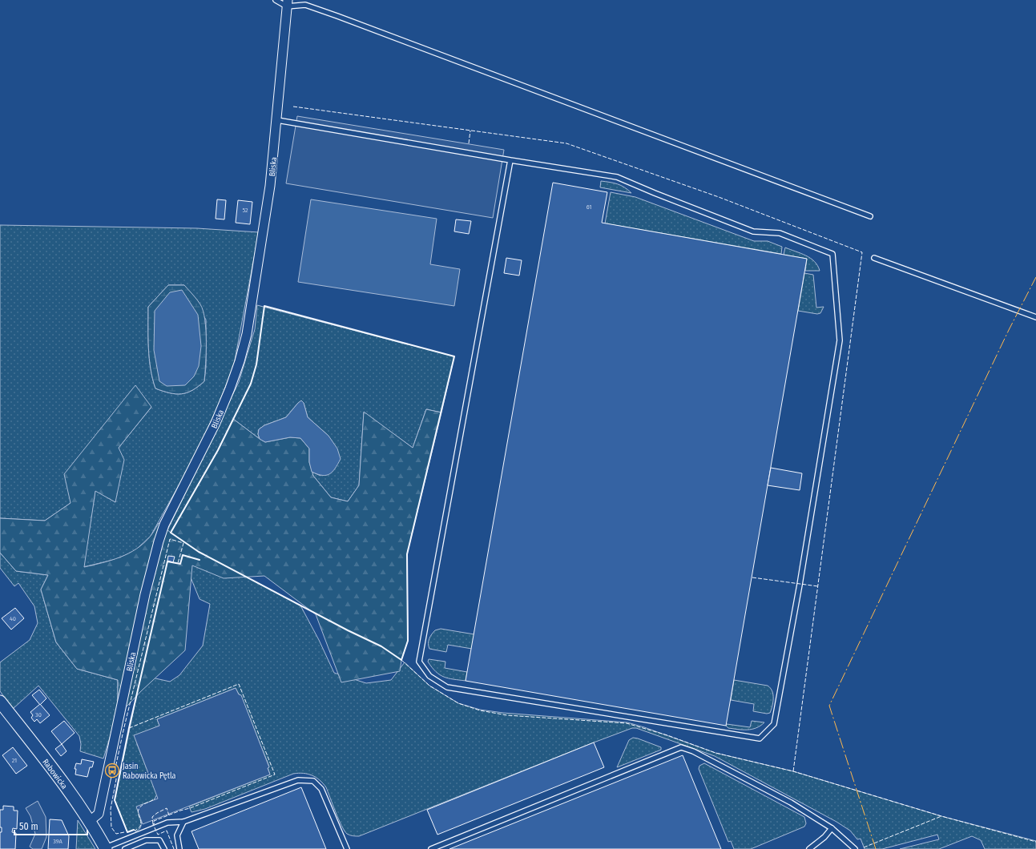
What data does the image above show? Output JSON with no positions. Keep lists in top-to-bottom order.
{
  "streets": {
    "street": ["Bliska", "Rabowicka"]
  },
  "crossings": [
    ["Bliska", "Rabowicka"]
  ],
  "places": {
    "bus stop": ["Jasin Rabowicka Pętla"]
  },
  "house_numbers": [
    "61",
    "52",
    "40",
    "30",
    "21",
    "39A"
  ],
  "scale_bar": "50 m"
}
